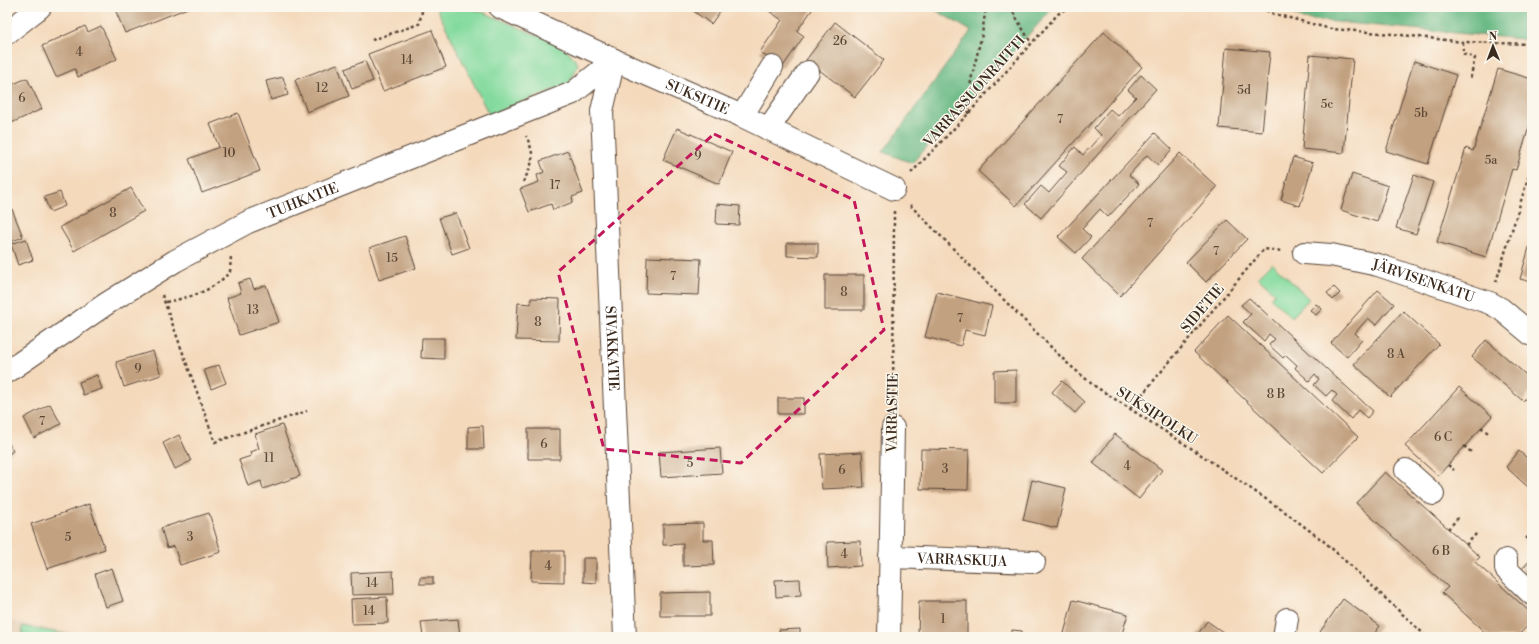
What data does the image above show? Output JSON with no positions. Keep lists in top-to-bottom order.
{
  "streets": {
    "street": [
      "SUKSITIE",
      "TUHKATIE",
      "JÄRVISENKATU",
      "SIVAKKATIE",
      "VARRASTIE",
      "VARRASKUJA"
    ],
    "path": ["VARRASSUONRAITTI", "SIDETIE", "SUKSIPOLKU"]
  },
  "crossings": [
    ["VARRASSUONRAITTI", "SUKSITIE"],
    ["VARRASSUONRAITTI", "VARRASTIE"],
    ["VARRASSUONRAITTI", "SUKSIPOLKU"],
    ["SUKSITIE", "TUHKATIE"],
    ["SUKSITIE", "SIVAKKATIE"],
    ["SUKSITIE", "VARRASTIE"],
    ["SUKSITIE", "SUKSIPOLKU"],
    ["TUHKATIE", "SIVAKKATIE"],
    ["JÄRVISENKATU", "SIDETIE"],
    ["SIDETIE", "SUKSIPOLKU"],
    ["VARRASTIE", "SUKSIPOLKU"],
    ["VARRASTIE", "VARRASKUJA"]
  ],
  "house_numbers": [
    "26",
    "4",
    "14",
    "12",
    "5d",
    "6",
    "5c",
    "5b",
    "7",
    "10",
    "9",
    "5a",
    "17",
    "8",
    "7",
    "7",
    "15",
    "7",
    "8",
    "13",
    "7",
    "8",
    "8 A",
    "9",
    "8 B",
    "7",
    "6 C",
    "6",
    "11",
    "5",
    "4",
    "3",
    "6",
    "5",
    "3",
    "6 B",
    "4",
    "4",
    "14",
    "14",
    "1"
  ],
  "north": "top"
}
